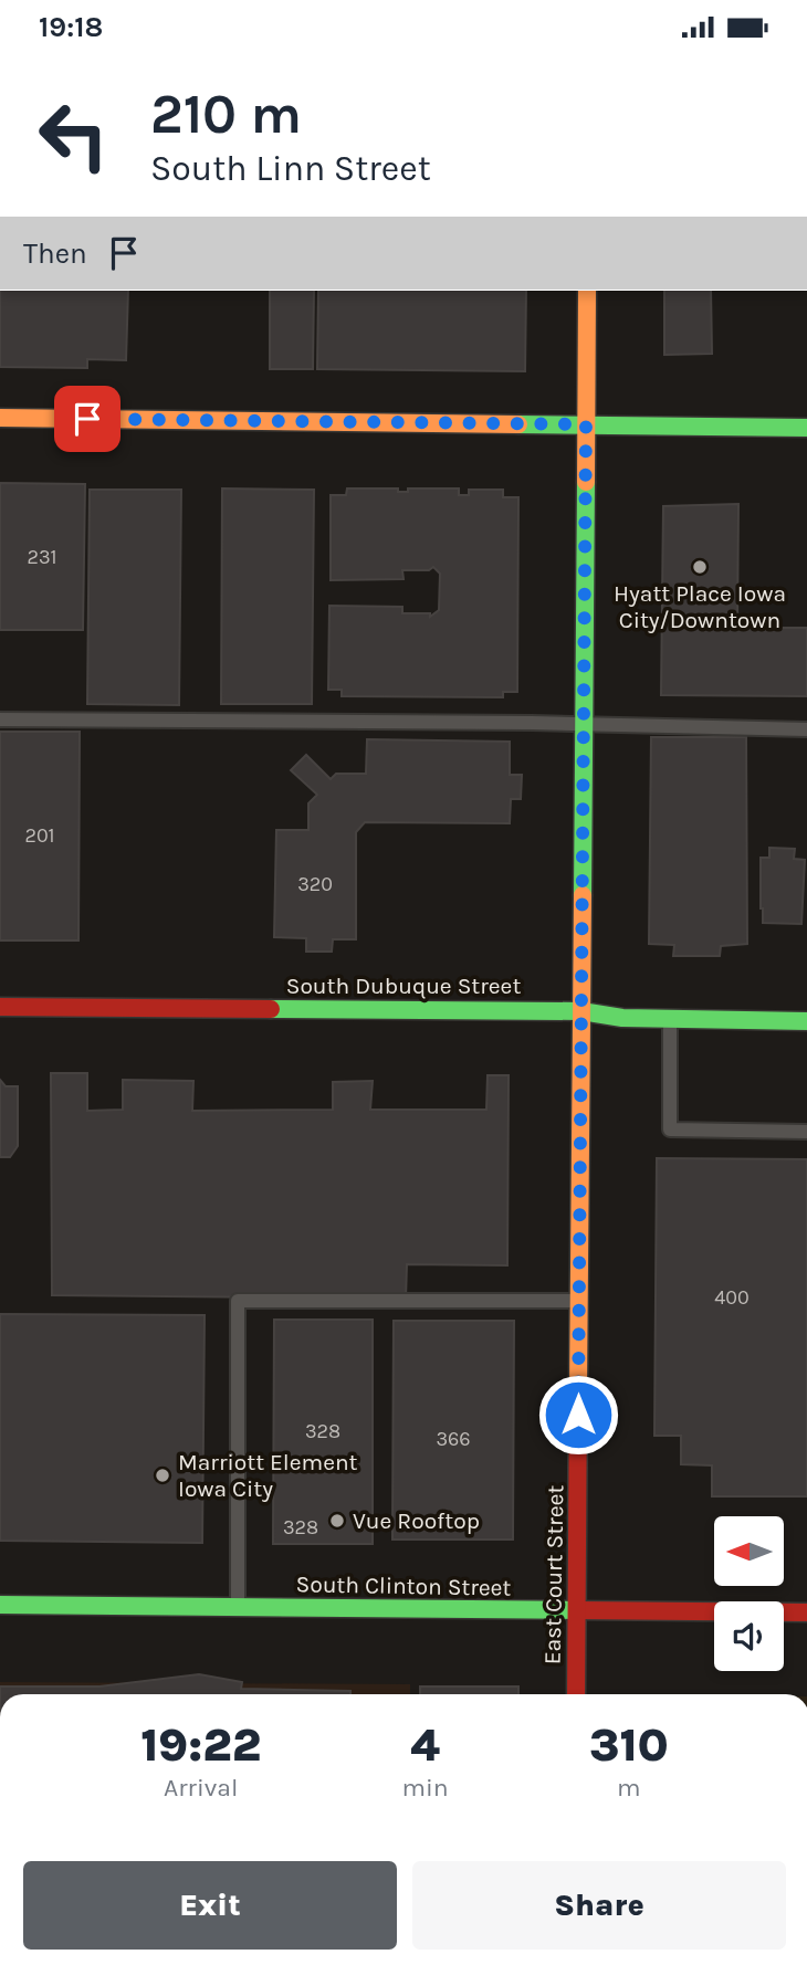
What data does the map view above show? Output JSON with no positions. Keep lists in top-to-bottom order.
{
  "streets": {
    "street": ["South Dubuque Street", "East Court Street", "South Clinton Street"]
  },
  "crossings": [
    ["South Dubuque Street", "East Court Street"],
    ["East Court Street", "South Clinton Street"]
  ],
  "places": ["Hyatt Place Iowa City/Downtown", "Marriott Element Iowa City", "Vue Rooftop"],
  "house_numbers": [
    "231",
    "201",
    "320",
    "400",
    "328",
    "366",
    "328"
  ],
  "north": "left",
  "page": {
    "status": "19:18",
    "turn": ["210 m", "South Linn Street"],
    "then": "Then",
    "eta": [
      "19:22",
      "Arrival",
      "4",
      "min",
      "310",
      "m"
    ],
    "buttons": ["Exit", "Share"]
  }
}
